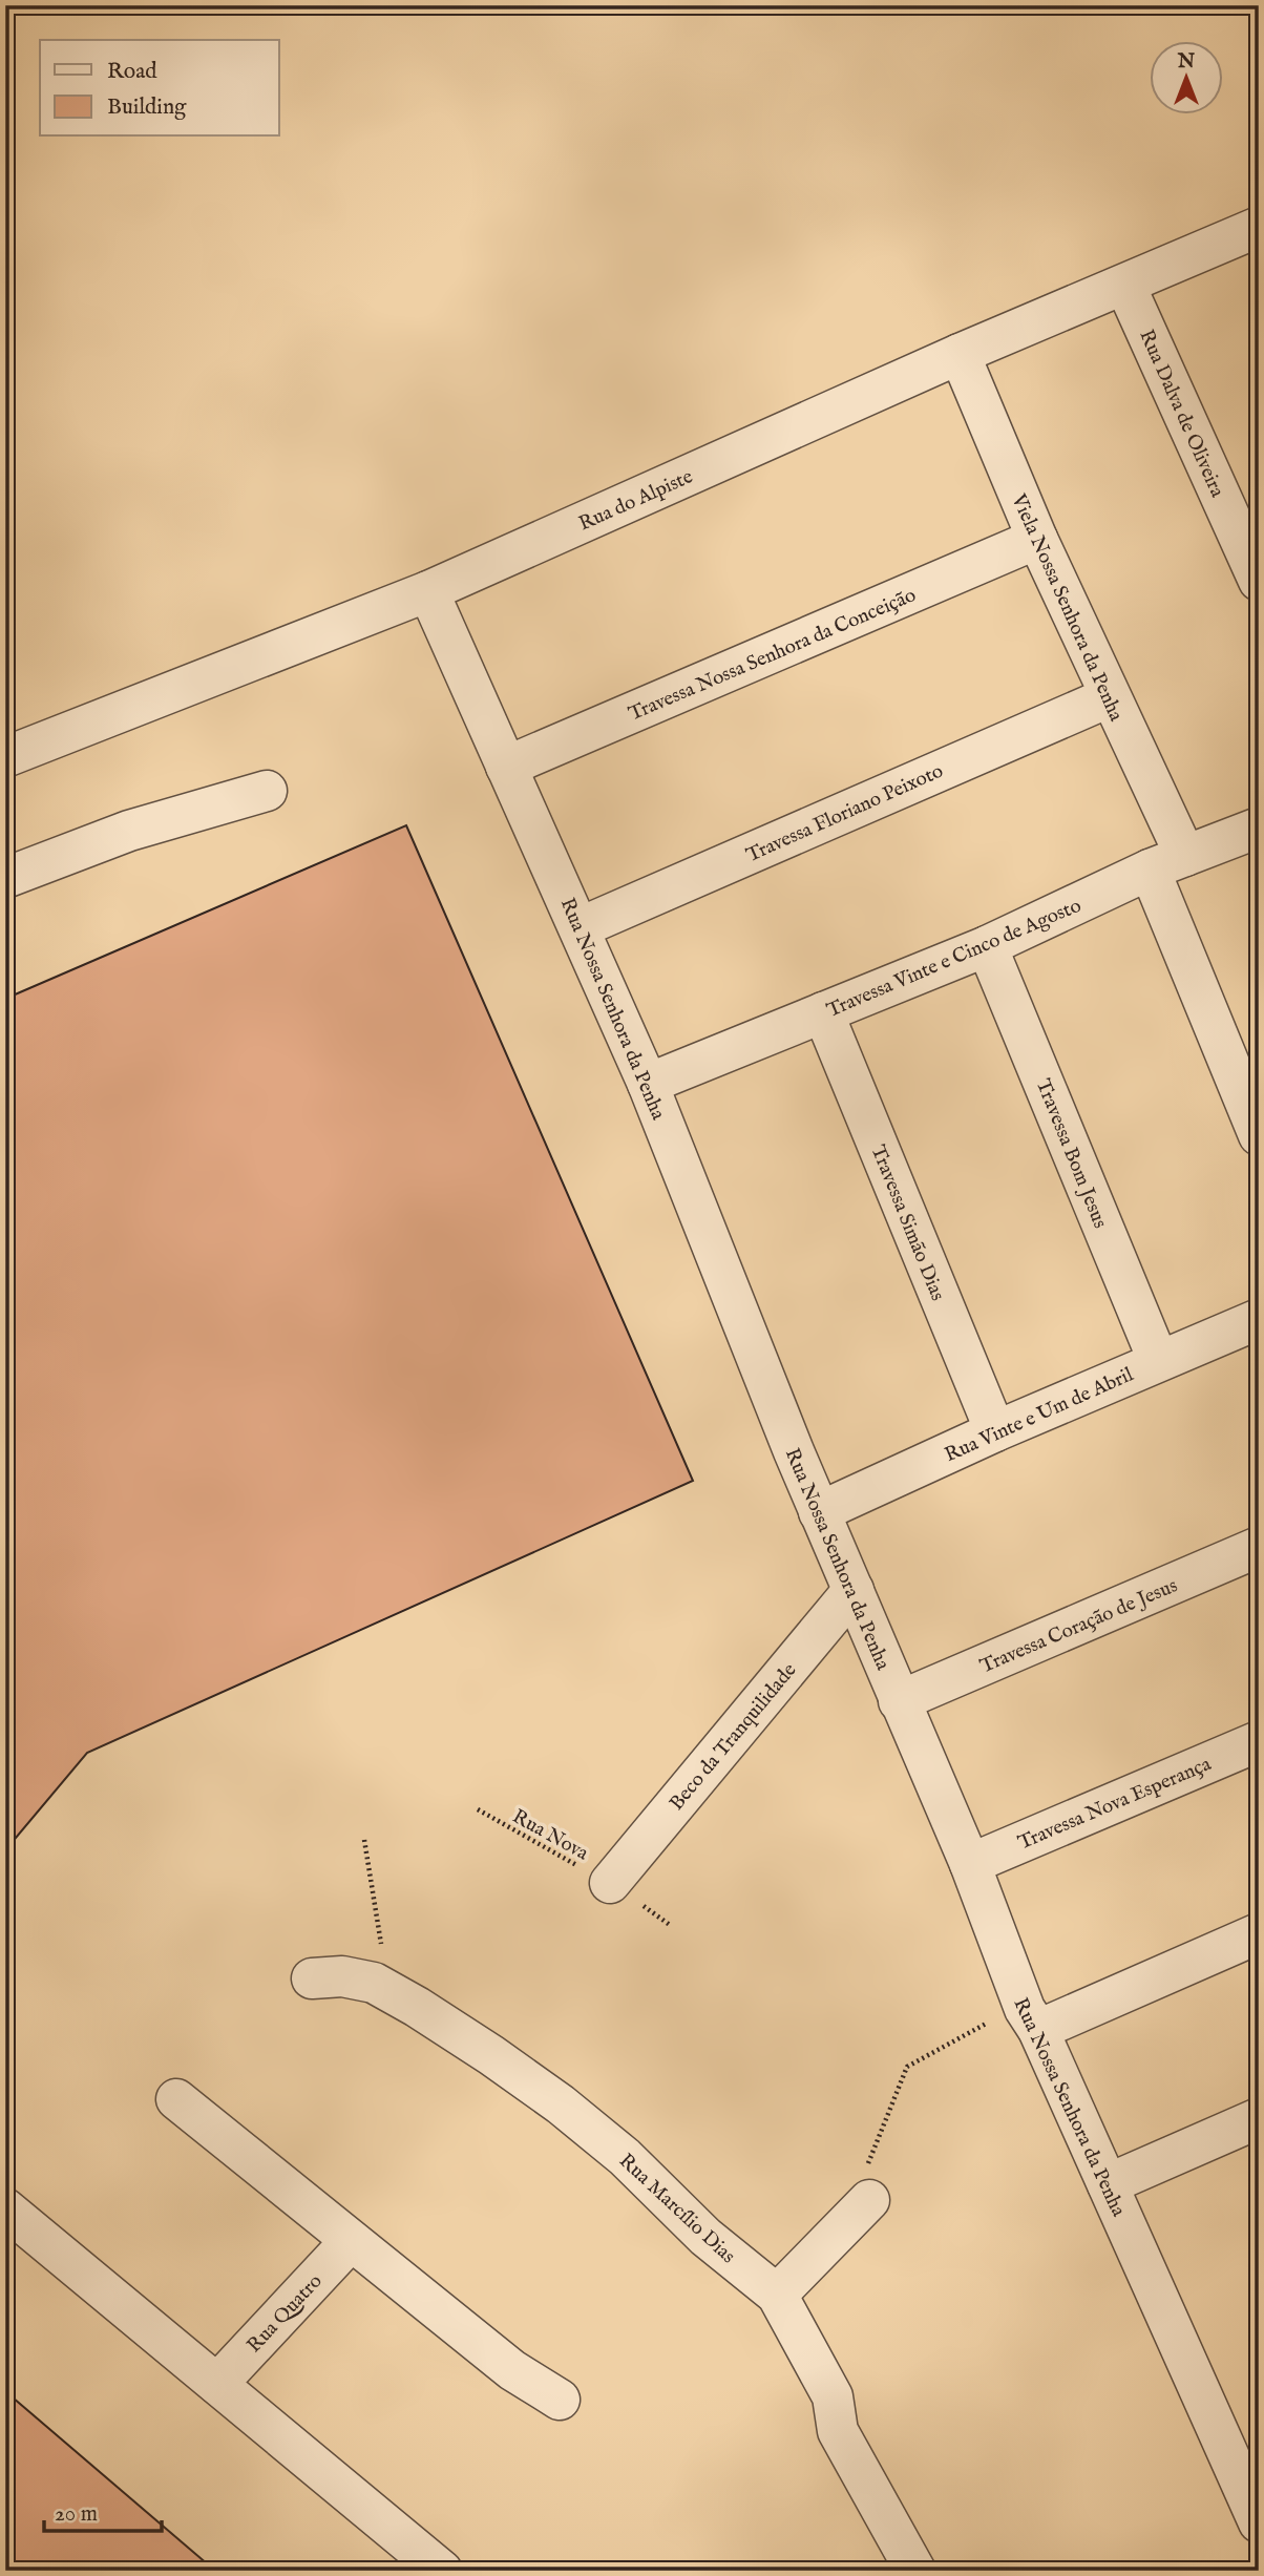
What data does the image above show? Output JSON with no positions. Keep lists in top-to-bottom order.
{
  "streets": {
    "street": [
      "Rua Dalva de Oliveira",
      "Rua do Alpiste",
      "Viela Nossa Senhora da Penha",
      "Travessa Nossa Senhora da Conceição",
      "Travessa Floriano Peixoto",
      "Travessa Vinte e Cinco de Agosto",
      "Rua Nossa Senhora da Penha",
      "Travessa Bom Jesus",
      "Travessa Simão Dias",
      "Rua Vinte e Um de Abril",
      "Travessa Coração de Jesus",
      "Beco da Tranquilidade",
      "Travessa Nova Esperança",
      "Rua Marcílio Dias",
      "Rua Quatro"
    ],
    "path": ["Rua Nova"]
  },
  "crossings": [
    ["Rua Dalva de Oliveira", "Rua do Alpiste"],
    ["Rua do Alpiste", "Viela Nossa Senhora da Penha"],
    ["Rua do Alpiste", "Rua Nossa Senhora da Penha"],
    ["Viela Nossa Senhora da Penha", "Travessa Nossa Senhora da Conceição"],
    ["Viela Nossa Senhora da Penha", "Travessa Floriano Peixoto"],
    ["Viela Nossa Senhora da Penha", "Travessa Vinte e Cinco de Agosto"],
    ["Travessa Nossa Senhora da Conceição", "Rua Nossa Senhora da Penha"],
    ["Travessa Floriano Peixoto", "Rua Nossa Senhora da Penha"],
    ["Travessa Vinte e Cinco de Agosto", "Rua Nossa Senhora da Penha"],
    ["Travessa Vinte e Cinco de Agosto", "Travessa Bom Jesus"],
    ["Travessa Vinte e Cinco de Agosto", "Travessa Simão Dias"],
    ["Rua Nossa Senhora da Penha", "Rua Vinte e Um de Abril"],
    ["Rua Nossa Senhora da Penha", "Travessa Coração de Jesus"],
    ["Rua Nossa Senhora da Penha", "Beco da Tranquilidade"],
    ["Rua Nossa Senhora da Penha", "Travessa Nova Esperança"],
    ["Travessa Bom Jesus", "Rua Vinte e Um de Abril"],
    ["Travessa Simão Dias", "Rua Vinte e Um de Abril"],
    ["Beco da Tranquilidade", "Rua Nova"]
  ],
  "legend": ["Road", "Building"],
  "scale_bar": "20 m",
  "north": "top"
}
